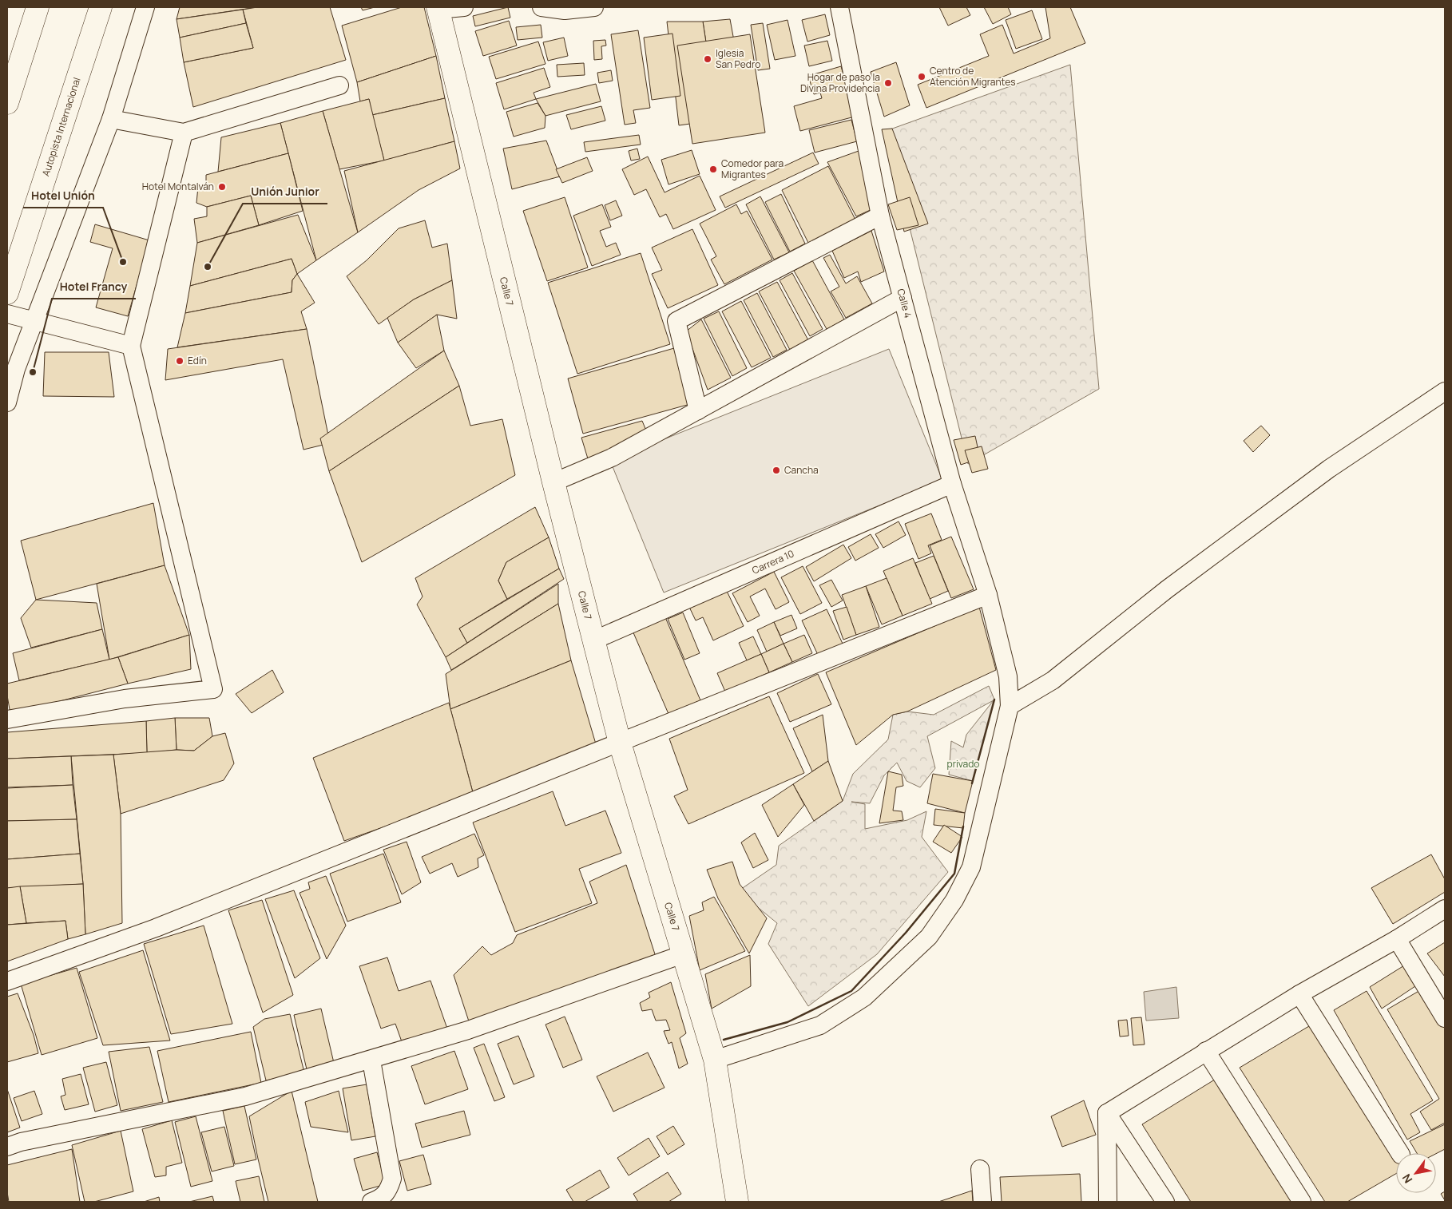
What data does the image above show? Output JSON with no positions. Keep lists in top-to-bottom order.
{
  "streets": {
    "main road": ["Autopista Internacional", "Calle 7"],
    "street": ["Calle 4", "Carrera 10"]
  },
  "crossings": [
    ["Calle 7", "Calle 4"],
    ["Calle 7", "Carrera 10"],
    ["Calle 4", "Carrera 10"]
  ],
  "parks": ["privado"],
  "places": [
    "Iglesia San Pedro",
    "Centro de Atención Migrantes",
    "Hogar de paso la Divina Providencia",
    "Comedor para Migrantes",
    "Hotel Montalván",
    "Hotel Unión",
    "Unión Junior",
    "Edín",
    "Hotel Francy",
    "Cancha"
  ],
  "north": "bottom left"
}
